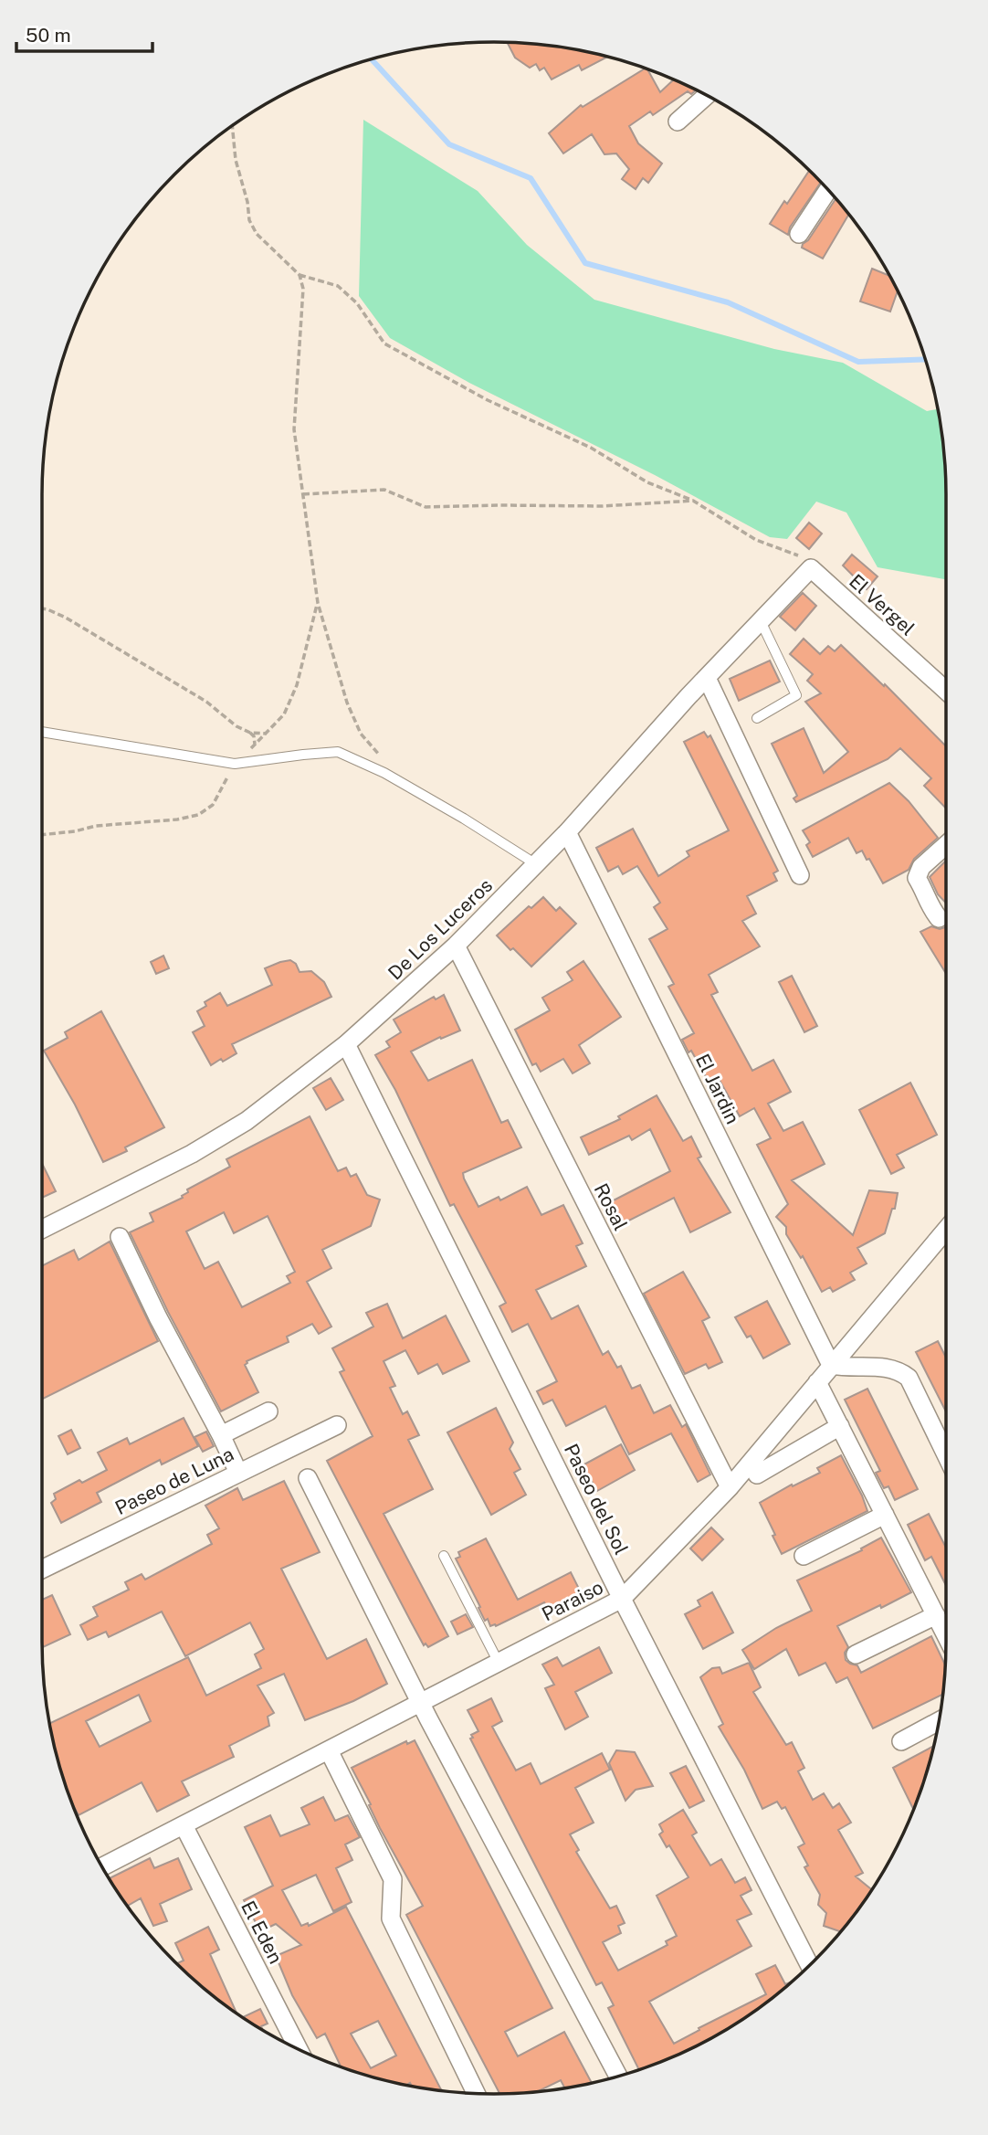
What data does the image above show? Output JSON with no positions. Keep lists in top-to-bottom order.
{
  "streets": {
    "street": [
      "El Vergel",
      "De Los Luceros",
      "El Jardin",
      "Rosal",
      "Paseo de Luna",
      "Paseo del Sol",
      "Paraiso",
      "El Eden"
    ]
  },
  "crossings": [
    ["El Vergel", "De Los Luceros"],
    ["De Los Luceros", "El Jardin"],
    ["De Los Luceros", "Rosal"],
    ["De Los Luceros", "Paseo del Sol"],
    ["El Jardin", "Paraiso"],
    ["Rosal", "Paraiso"],
    ["Paseo del Sol", "Paraiso"],
    ["Paraiso", "El Eden"]
  ],
  "scale_bar": "50 m"
}
